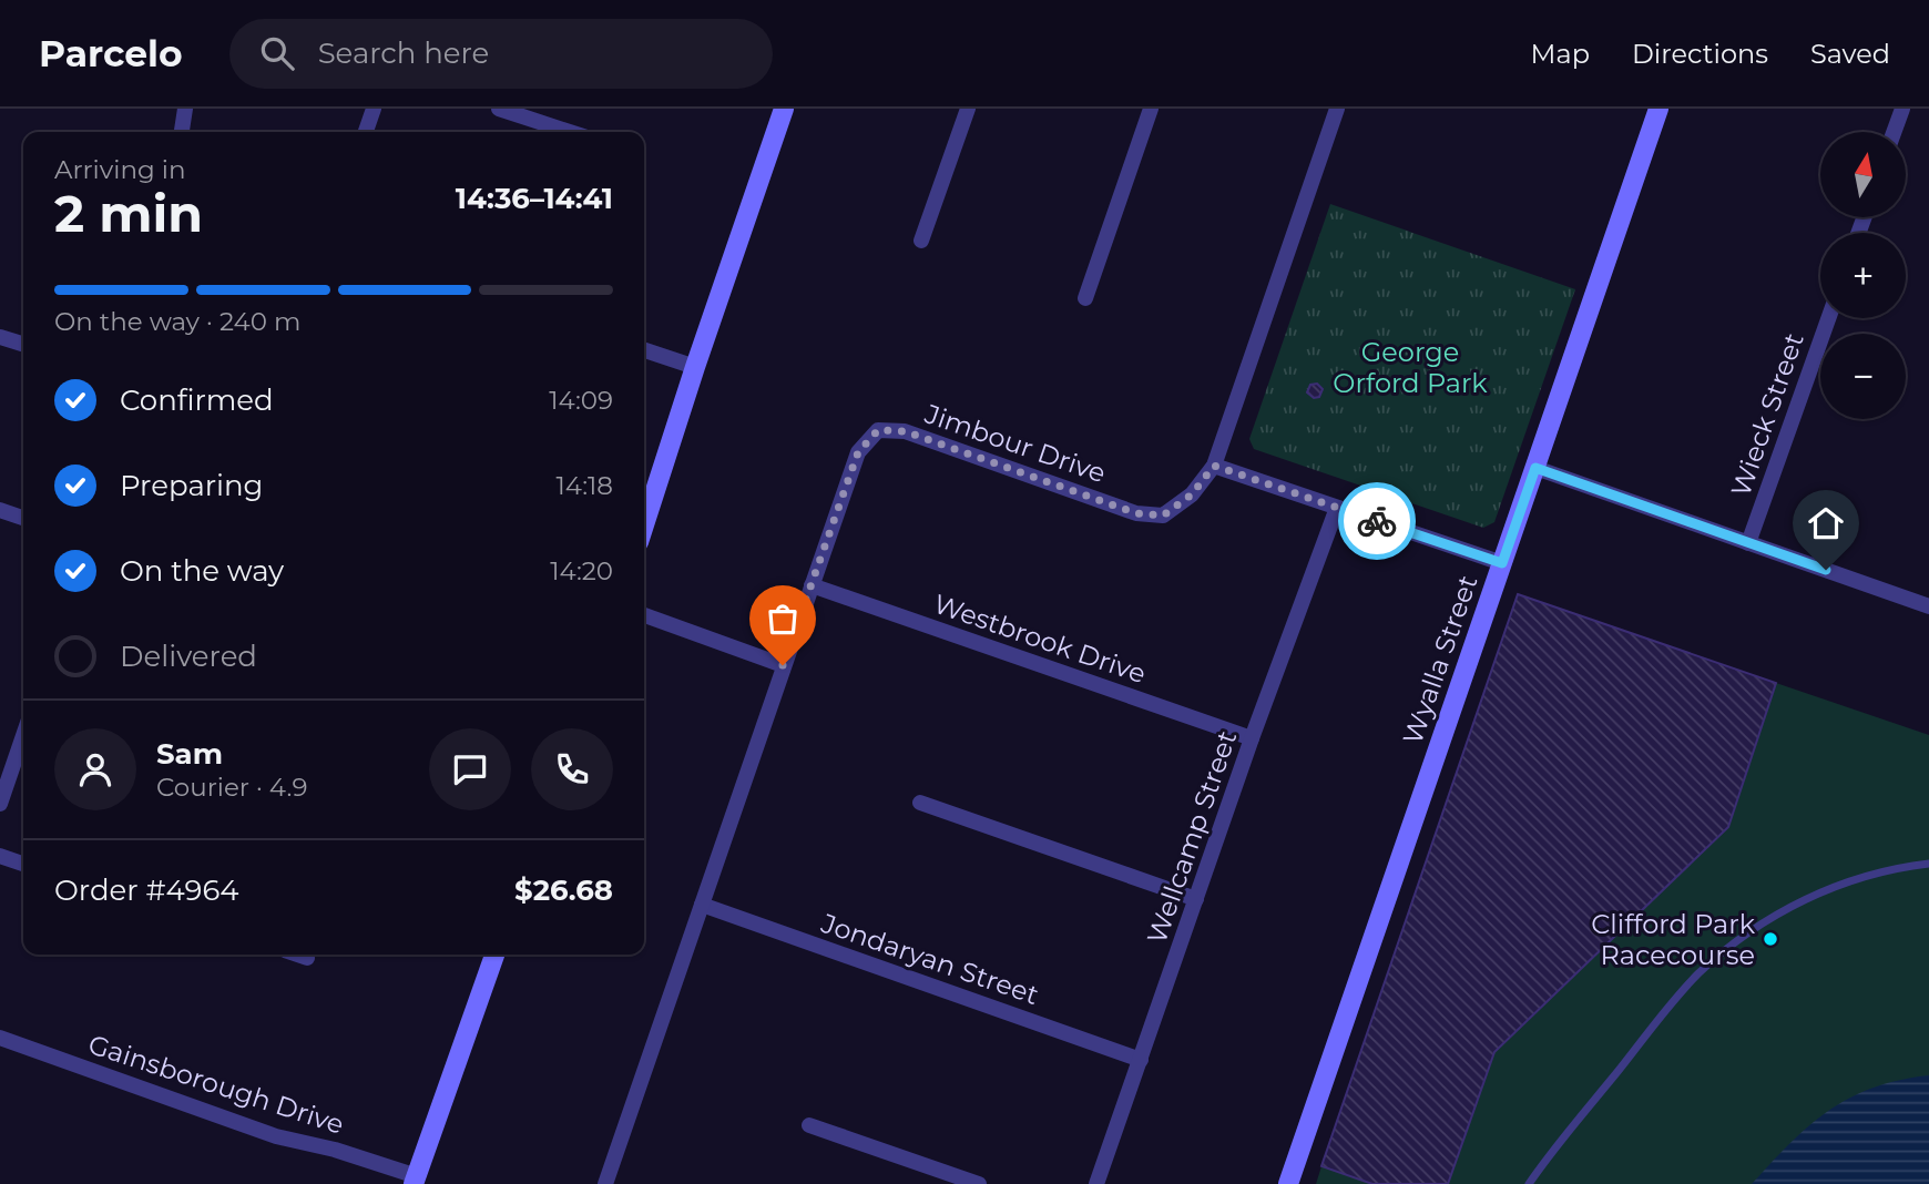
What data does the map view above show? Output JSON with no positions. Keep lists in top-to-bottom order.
{
  "streets": {
    "street": [
      "Wieck Street",
      "Jimbour Drive",
      "Westbrook Drive",
      "Wyalla Street",
      "Wellcamp Street",
      "Jondaryan Street",
      "Gainsborough Drive"
    ]
  },
  "crossings": [
    ["Jimbour Drive", "Westbrook Drive"],
    ["Jimbour Drive", "Jondaryan Street"],
    ["Westbrook Drive", "Wellcamp Street"],
    ["Wellcamp Street", "Jondaryan Street"]
  ],
  "parks": ["George Orford Park"],
  "places": ["Clifford Park Racecourse"],
  "north": "top",
  "page": {
    "header": "Parcelo",
    "search": "Search here",
    "nav": ["Map", "Directions", "Saved"],
    "map_buttons": ["+", "−"],
    "heading": ["2 min", "Arriving in", "14:36–14:41"],
    "panel": [
      "Sam",
      "Courier · 4.9",
      "Order #4964",
      "$26.68"
    ],
    "bar": "On the way · 240 m",
    "list": [
      ["Confirmed", "14:09"],
      ["Preparing", "14:18"],
      ["On the way", "14:20"],
      "Delivered"
    ]
  }
}
